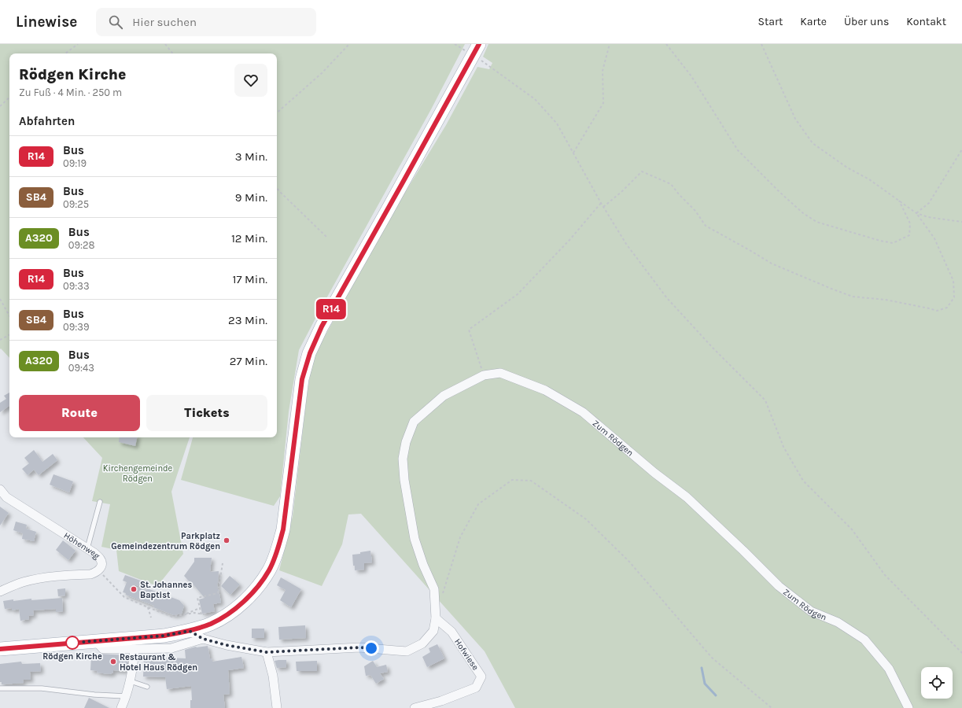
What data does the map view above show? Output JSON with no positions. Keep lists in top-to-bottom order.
{
  "streets": {
    "street": ["Zum Rödgen", "Höhenweg", "Hofwiese"]
  },
  "crossings": [
    ["Zum Rödgen", "Hofwiese"]
  ],
  "parks": ["Kirchengemeinde Rödgen"],
  "places": [
    "Parkplatz Gemeindezentrum Rödgen",
    "St. Johannes Baptist",
    "Rödgen Kirche",
    "Restaurant & Hotel Haus Rödgen"
  ],
  "lines": ["bus line R14"],
  "page": {
    "header": "Linewise",
    "search": "Hier suchen",
    "nav": [
      "Start",
      "Karte",
      "Über uns",
      "Kontakt"
    ],
    "on_map": "R14",
    "heading": [
      ["Rödgen Kirche", "Zu Fuß · 4 Min. · 250 m"],
      "Abfahrten"
    ],
    "list": [
      {
        "mark": "R14",
        "name": "Bus",
        "note": "09:19",
        "value": "3 Min."
      },
      {
        "mark": "SB4",
        "name": "Bus",
        "note": "09:25",
        "value": "9 Min."
      },
      {
        "mark": "A320",
        "name": "Bus",
        "note": "09:28",
        "value": "12 Min."
      },
      {
        "mark": "R14",
        "name": "Bus",
        "note": "09:33",
        "value": "17 Min."
      },
      {
        "mark": "SB4",
        "name": "Bus",
        "note": "09:39",
        "value": "23 Min."
      },
      {
        "mark": "A320",
        "name": "Bus",
        "note": "09:43",
        "value": "27 Min."
      }
    ],
    "buttons": ["Route", "Tickets"]
  }
}
